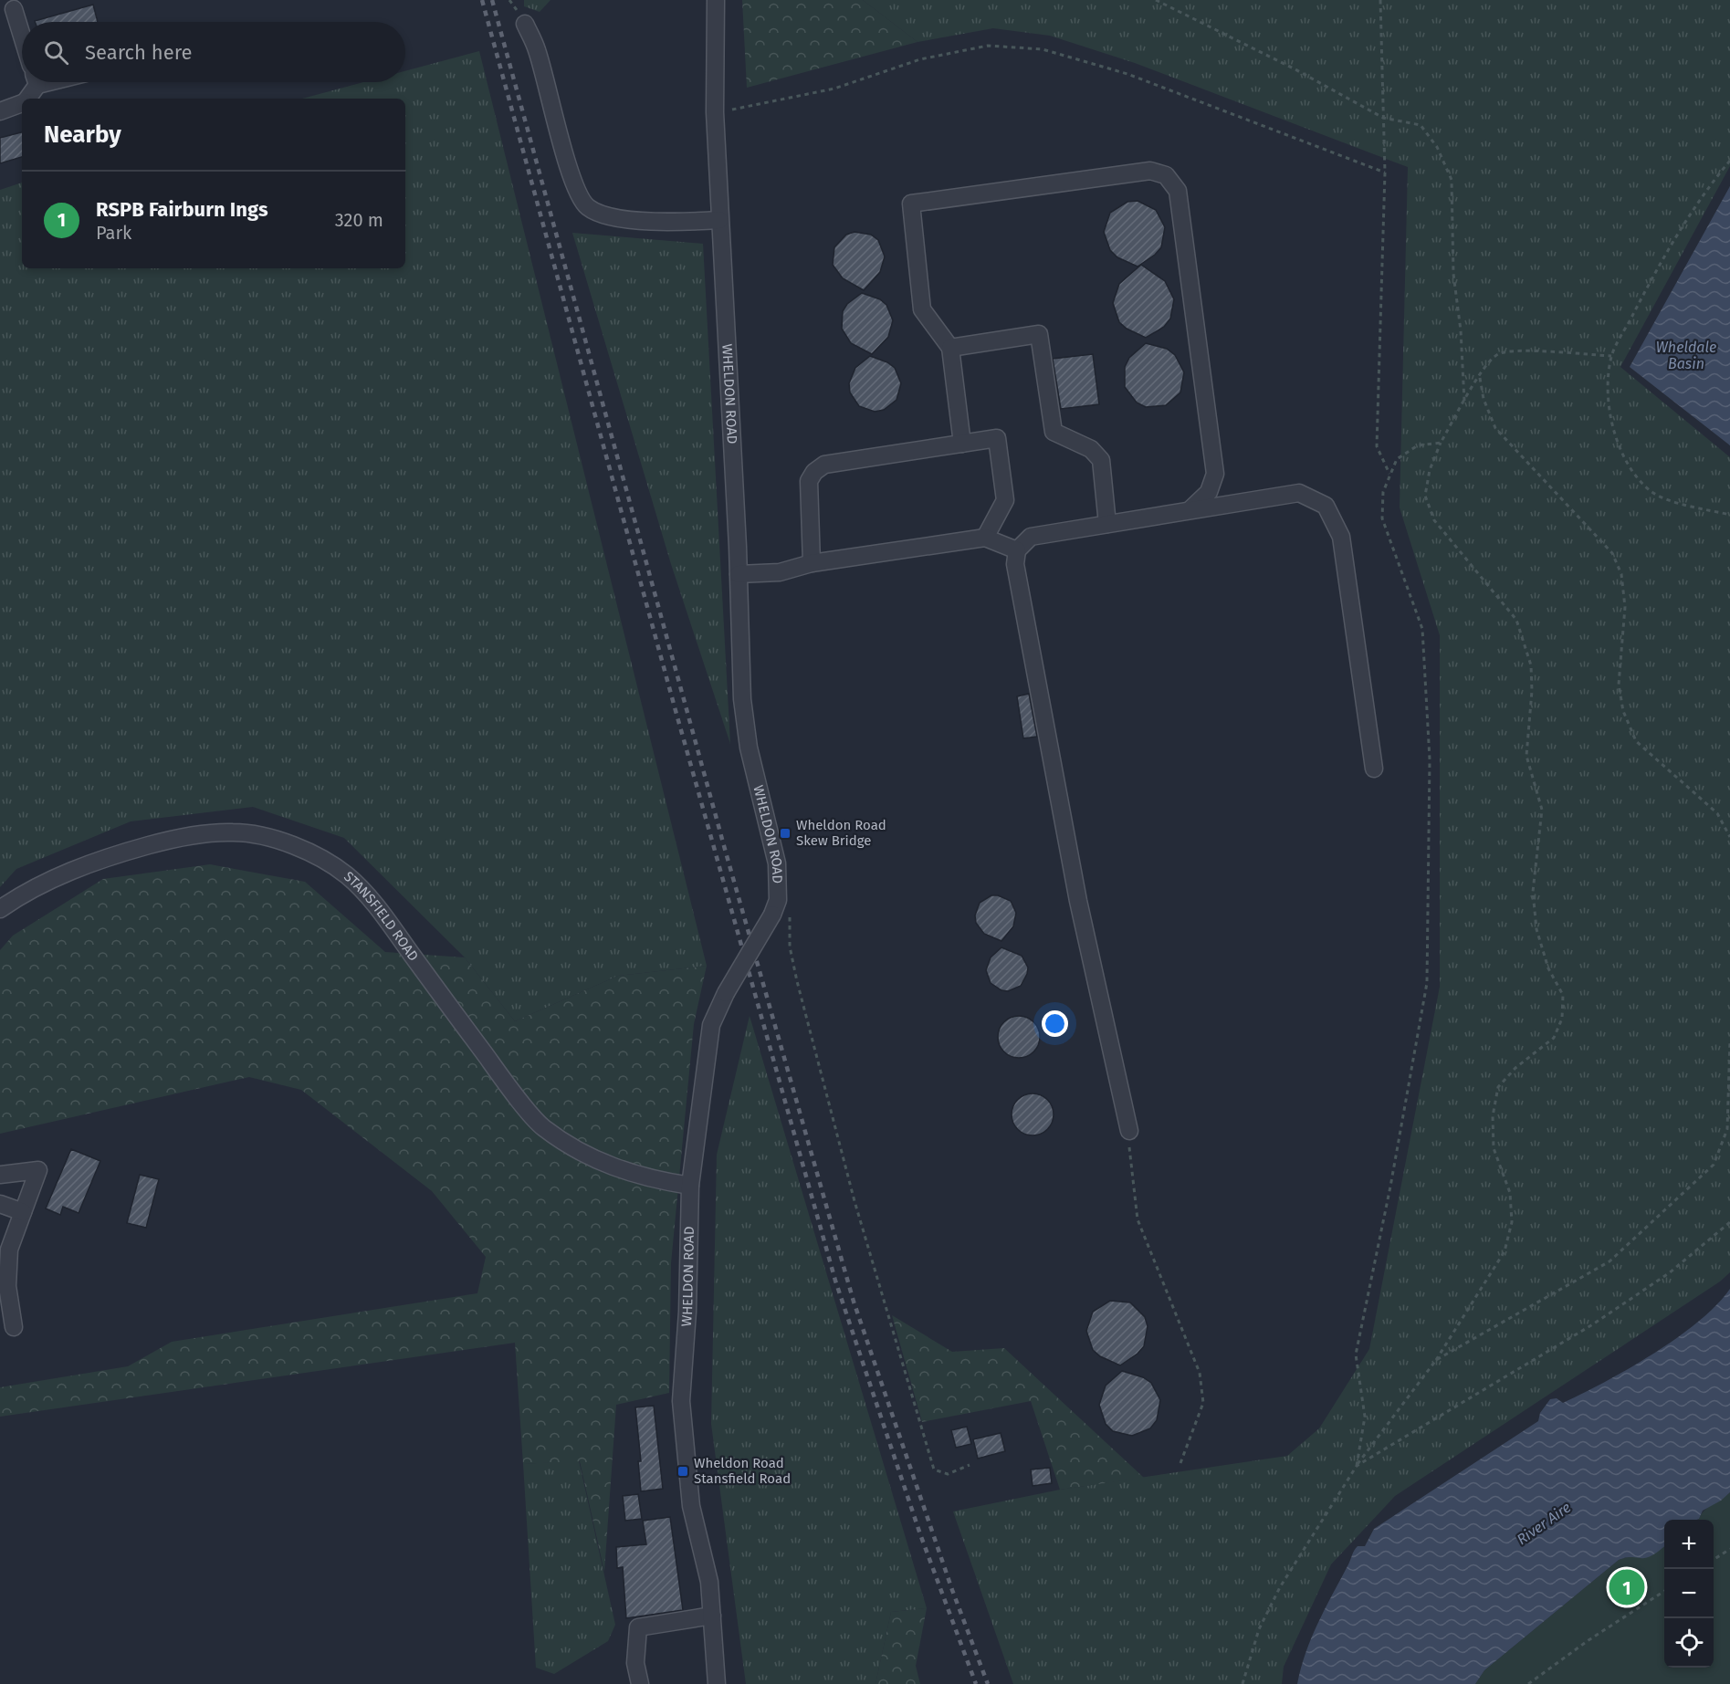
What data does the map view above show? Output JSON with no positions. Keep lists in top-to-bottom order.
{
  "streets": {
    "street": ["WHELDON ROAD", "STANSFIELD ROAD"]
  },
  "crossings": [
    ["WHELDON ROAD", "STANSFIELD ROAD"]
  ],
  "water": ["Wheldale Basin", "River Aire"],
  "places": {
    "transit": ["Wheldon Road Skew Bridge", "Wheldon Road Stansfield Road"]
  },
  "page": {
    "search": "Search here",
    "heading": "Nearby",
    "list": [
      {
        "mark": "1",
        "name": "RSPB Fairburn Ings",
        "note": "Park",
        "value": "320 m"
      }
    ],
    "map_buttons": ["+", "−"],
    "pins": "1"
  }
}
